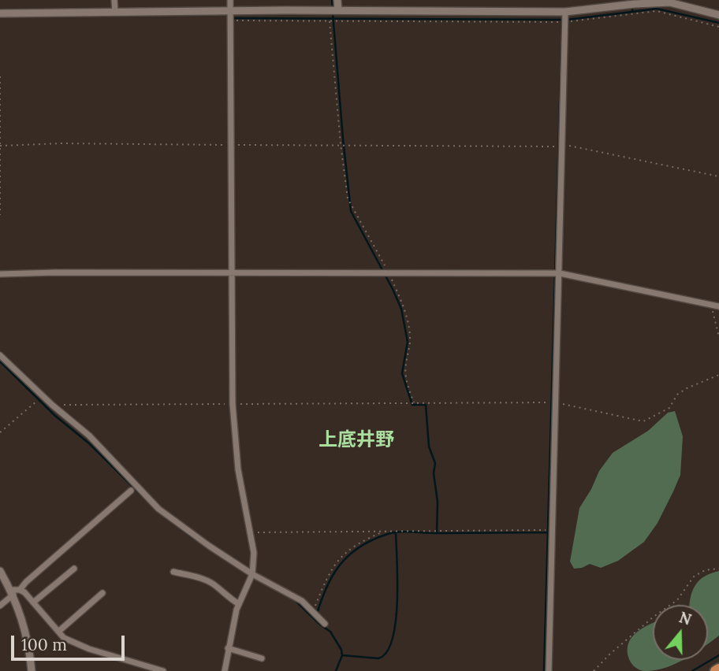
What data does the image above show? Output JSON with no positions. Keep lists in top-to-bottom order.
{
  "districts": ["上底井野"],
  "scale_bar": "100 m",
  "north": "top"
}
